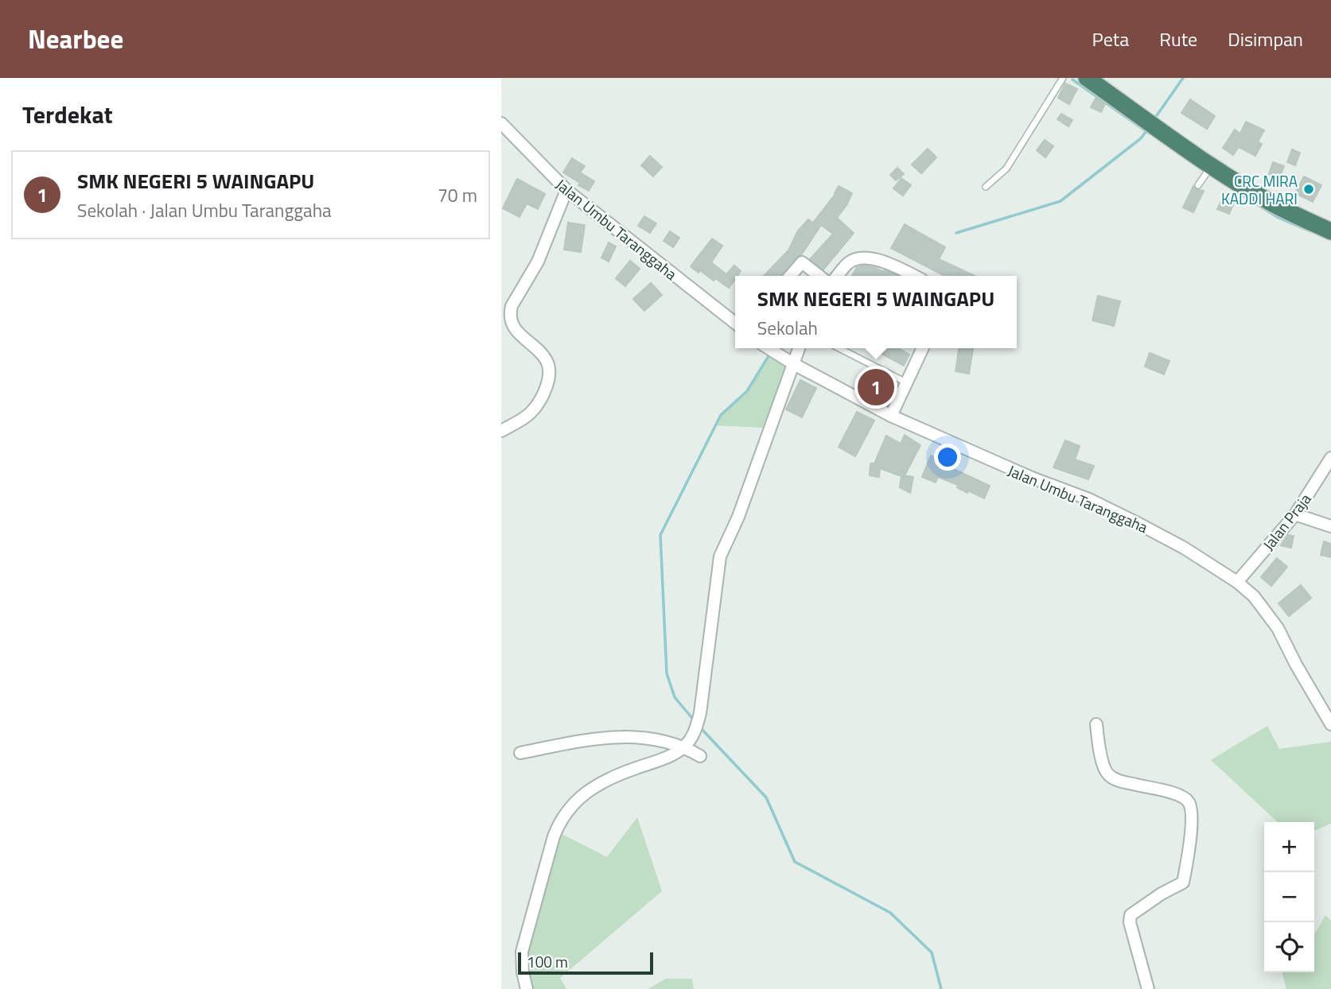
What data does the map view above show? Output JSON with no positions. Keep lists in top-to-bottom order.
{
  "streets": {
    "street": ["Jalan Umbu Taranggaha", "Jalan Praja"]
  },
  "crossings": [
    ["Jalan Umbu Taranggaha", "Jalan Praja"]
  ],
  "places": ["CRC MIRA KADDI HARI"],
  "scale_bar": "100 m",
  "page": {
    "header": "Nearbee",
    "nav": ["Peta", "Rute", "Disimpan"],
    "heading": "Terdekat",
    "list": [
      {
        "mark": "1",
        "name": "SMK NEGERI 5 WAINGAPU",
        "note": "Sekolah · Jalan Umbu Taranggaha",
        "value": "70 m"
      }
    ],
    "popup": ["SMK NEGERI 5 WAINGAPU", "Sekolah"],
    "pins": "1",
    "map_buttons": ["+", "−"],
    "scale": "100 m"
  }
}
